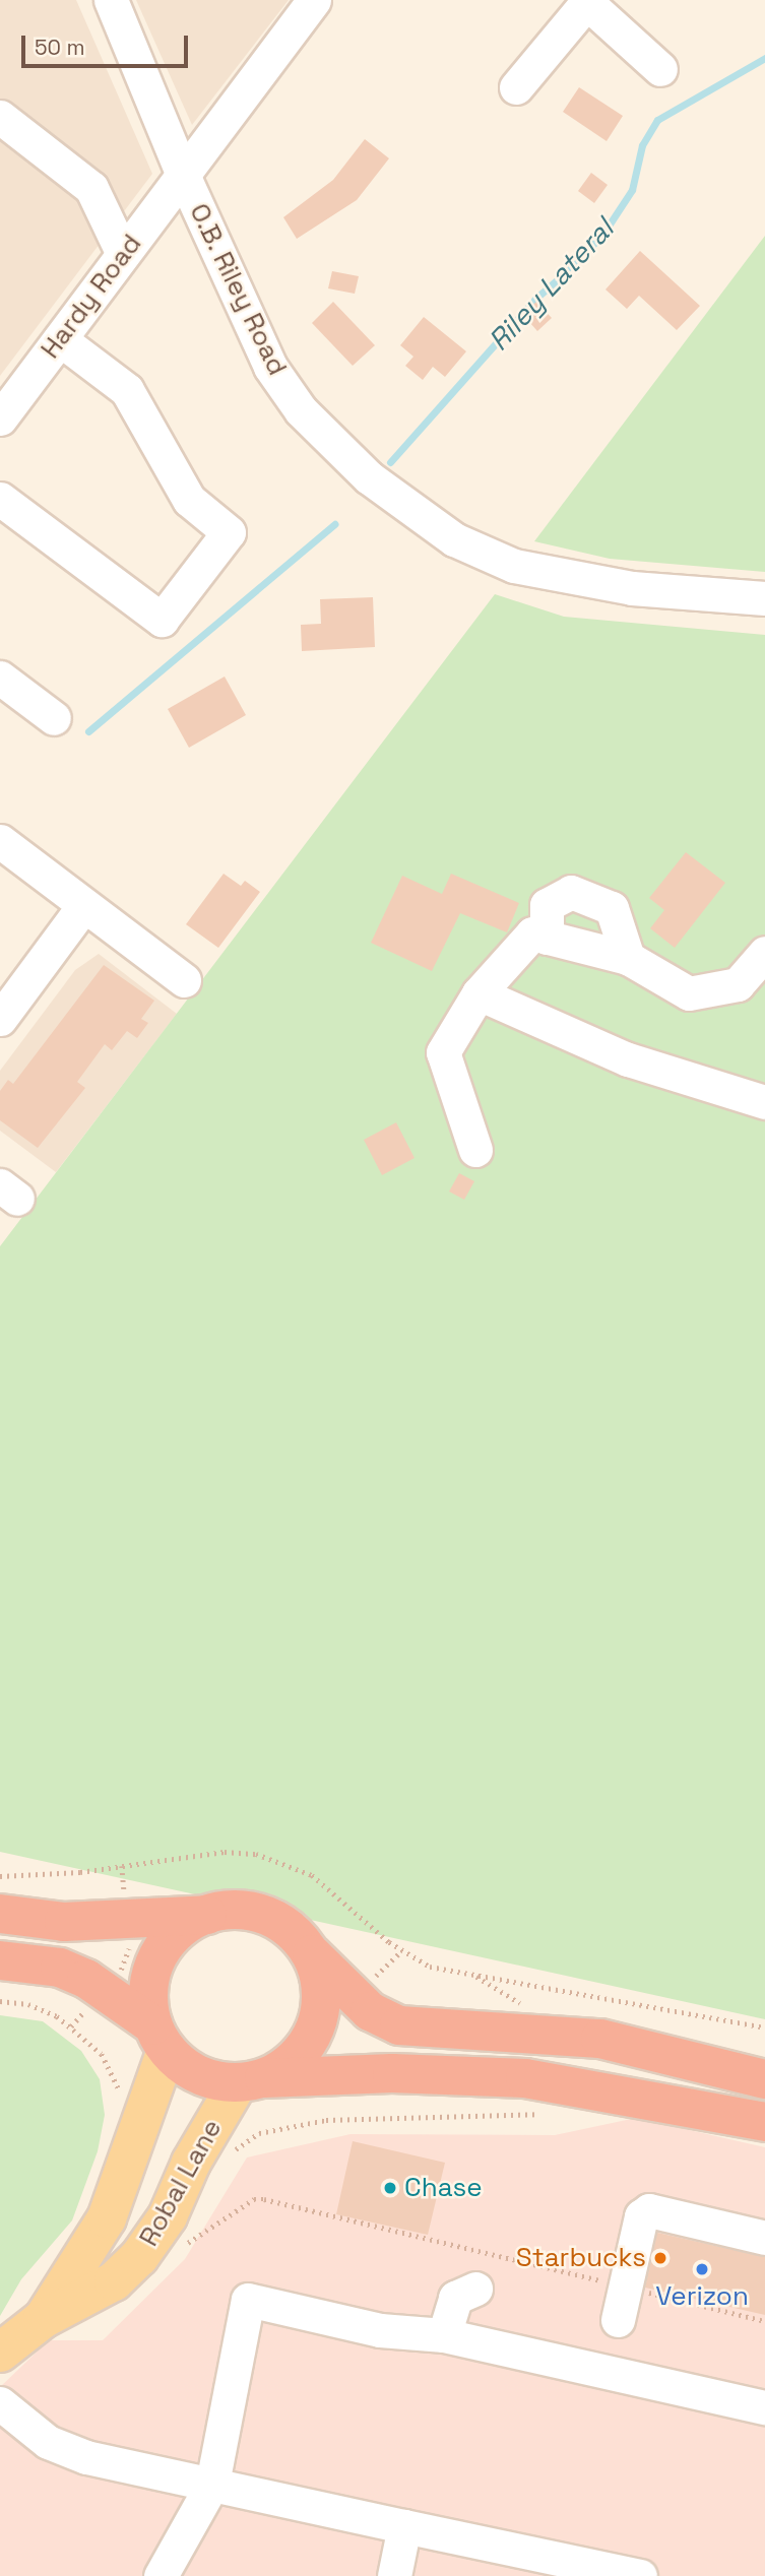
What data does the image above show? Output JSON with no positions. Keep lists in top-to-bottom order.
{
  "streets": {
    "main road": ["Robal Lane"],
    "street": ["O.B. Riley Road", "Hardy Road"]
  },
  "crossings": [
    ["O.B. Riley Road", "Hardy Road"]
  ],
  "water": ["Riley Lateral"],
  "places": ["Chase", "Starbucks", "Verizon"],
  "scale_bar": "50 m"
}
